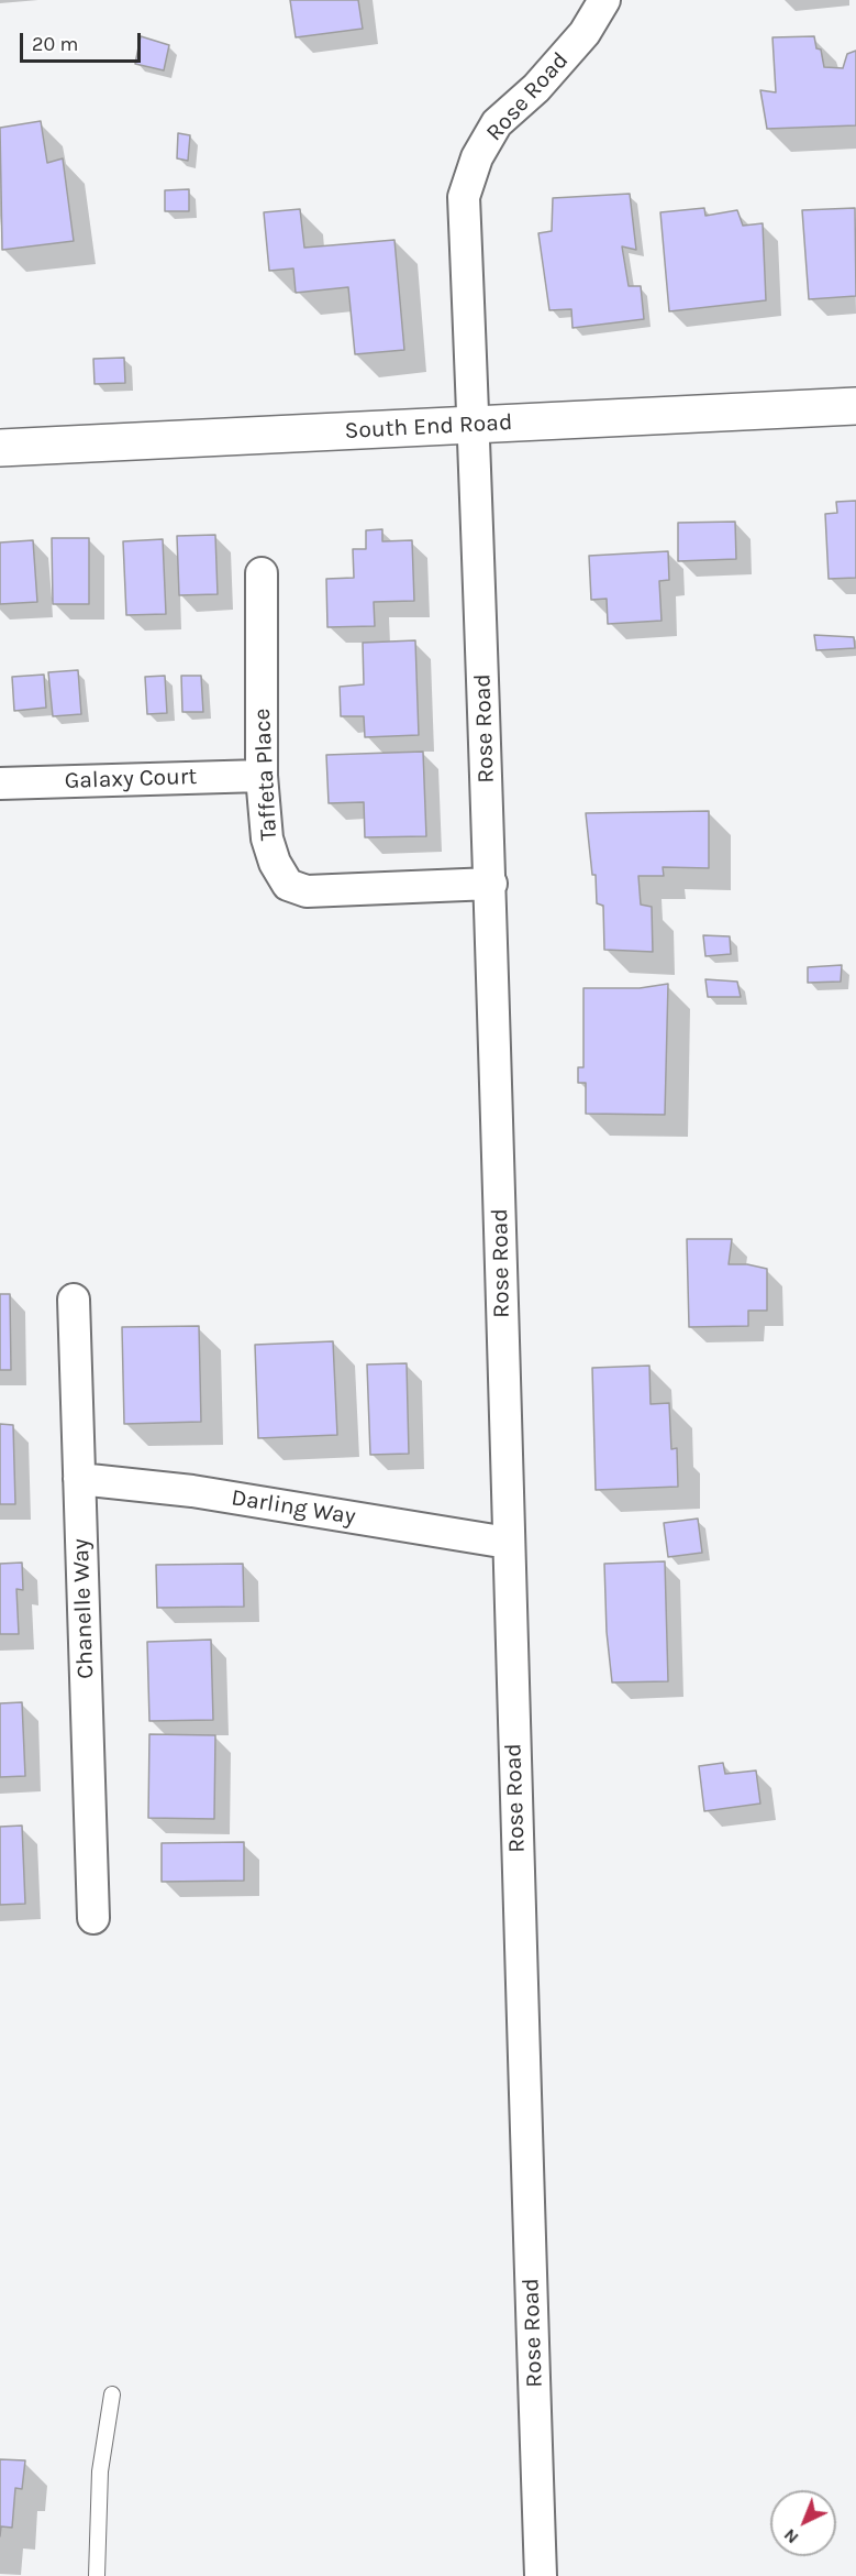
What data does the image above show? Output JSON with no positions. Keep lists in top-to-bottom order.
{
  "streets": {
    "main road": ["South End Road"],
    "street": [
      "Rose Road",
      "Taffeta Place",
      "Galaxy Court",
      "Darling Way",
      "Chanelle Way"
    ]
  },
  "crossings": [
    ["Rose Road", "South End Road"],
    ["Rose Road", "Taffeta Place"],
    ["Rose Road", "Darling Way"],
    ["Taffeta Place", "Galaxy Court"],
    ["Darling Way", "Chanelle Way"]
  ],
  "scale_bar": "20 m",
  "north": "bottom left"
}
